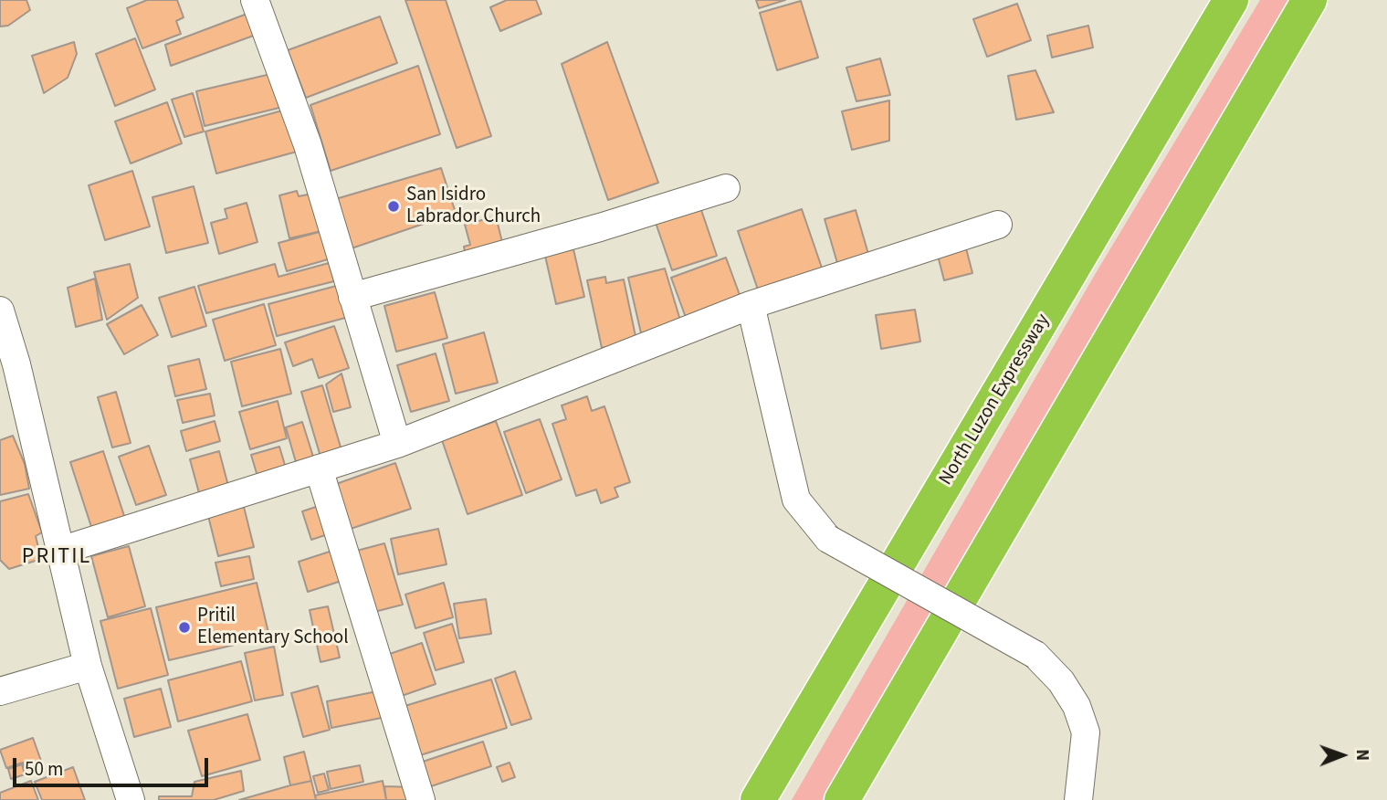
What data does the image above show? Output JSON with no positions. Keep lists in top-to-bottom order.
{
  "streets": {
    "highway": ["North Luzon Expressway"]
  },
  "districts": ["PRITIL"],
  "places": ["San Isidro Labrador Church", "Pritil Elementary School"],
  "scale_bar": "50 m",
  "north": "right"
}
